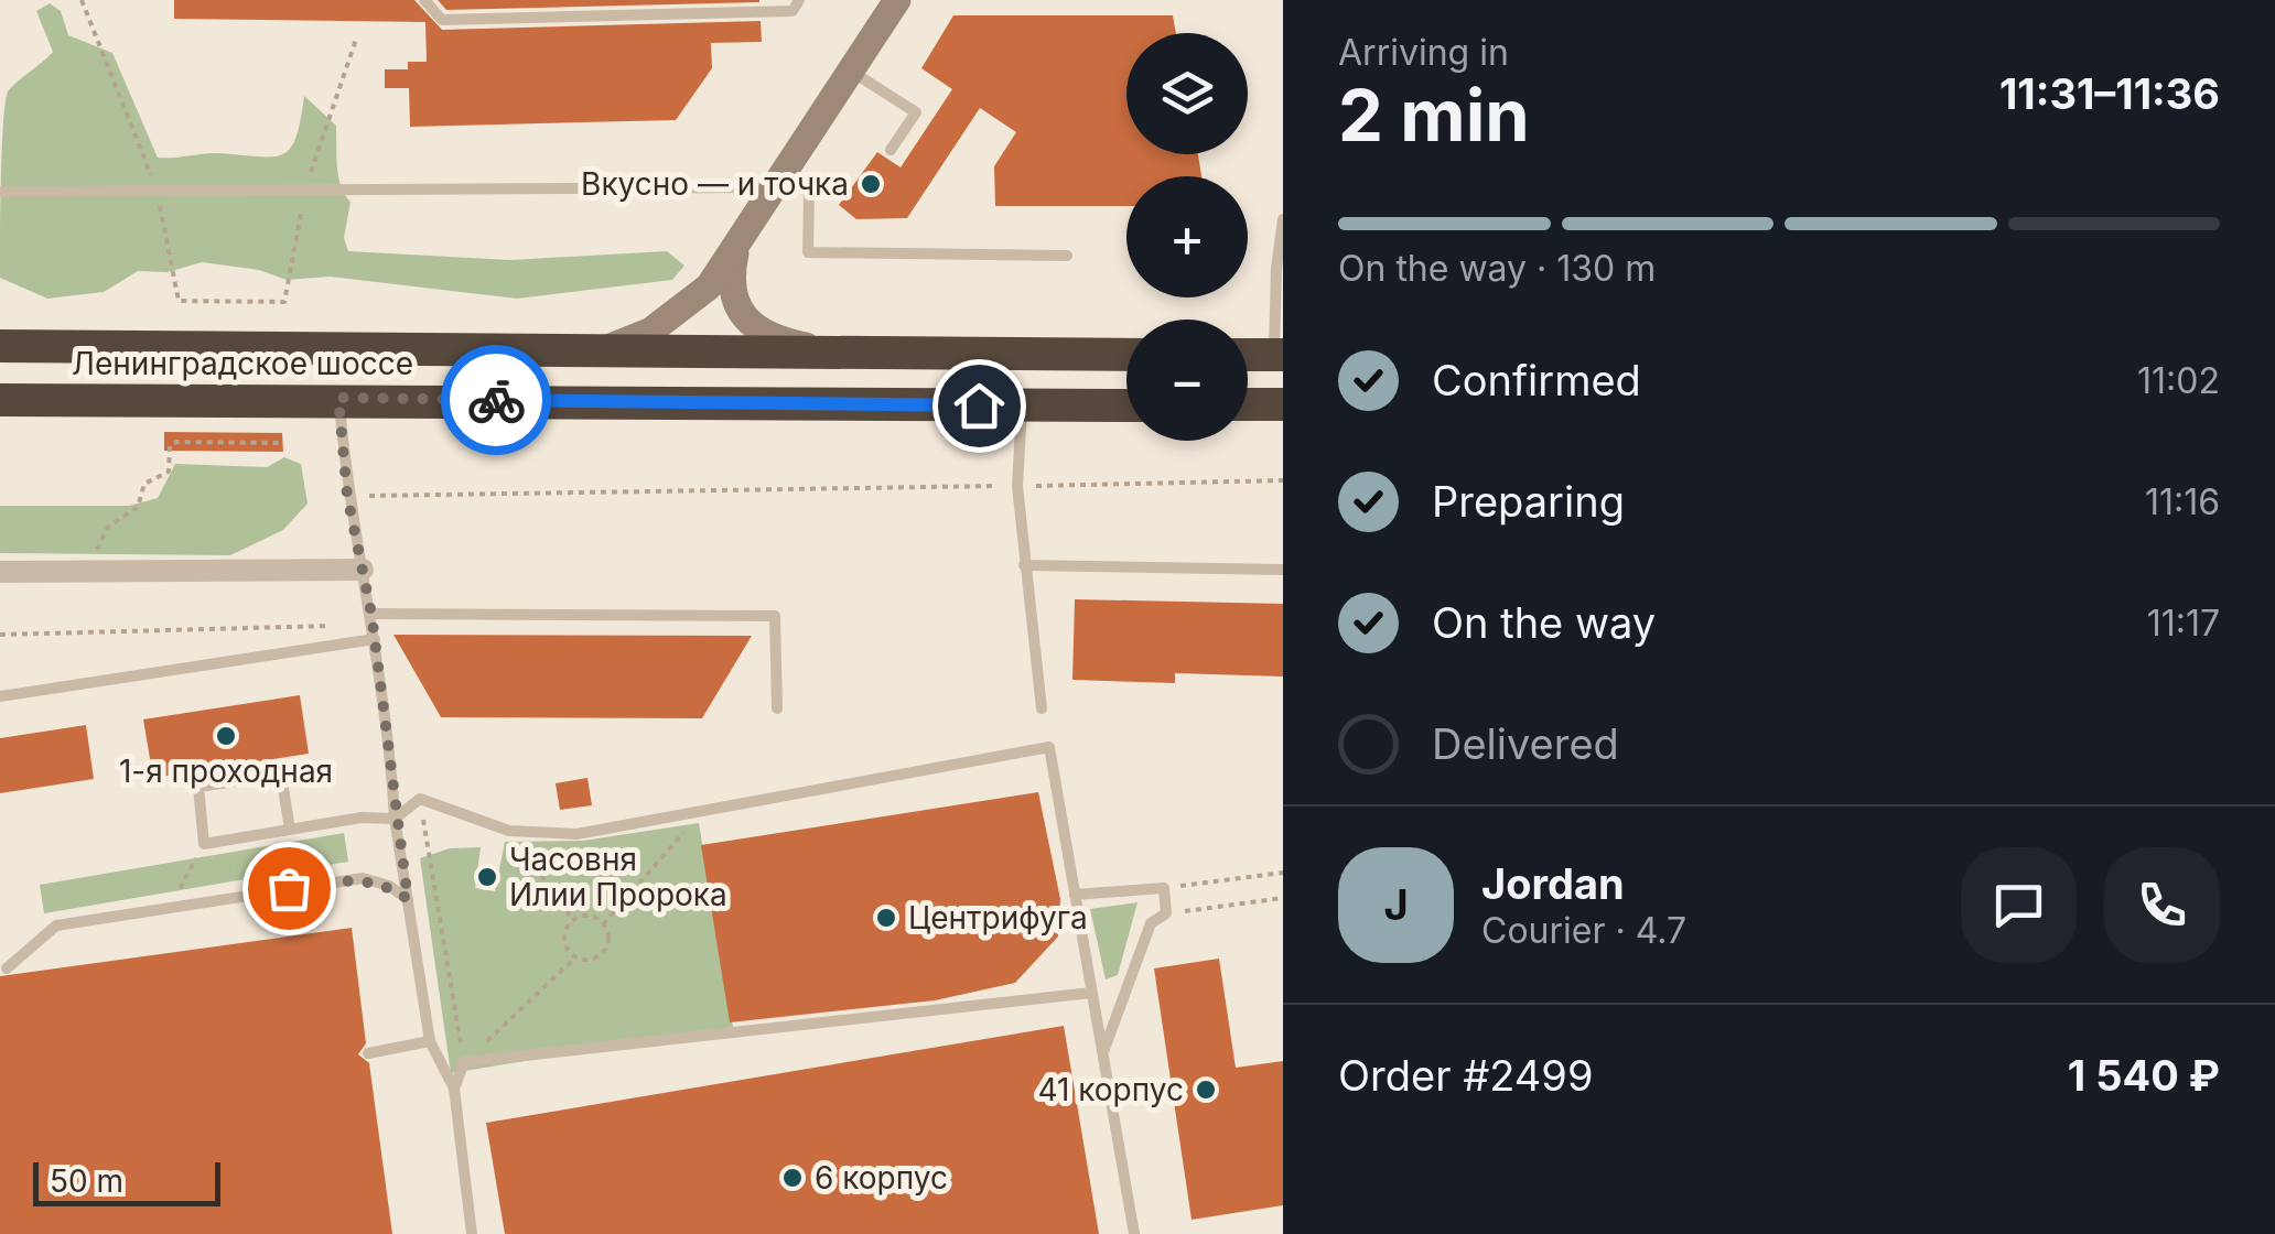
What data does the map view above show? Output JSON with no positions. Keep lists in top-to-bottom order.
{
  "streets": {
    "highway": ["Ленинградское шоссе"]
  },
  "places": [
    "Вкусно — и точка",
    "1-я проходная",
    "Часовня Илии Пророка",
    "Центрифуга",
    "41 корпус",
    "6 корпус"
  ],
  "scale_bar": "50 m",
  "page": {
    "heading": ["2 min", "Arriving in", "11:31–11:36"],
    "panel": [
      "Jordan",
      "Courier · 4.7",
      "Order #2499",
      "1 540 ₽"
    ],
    "map_buttons": ["+", "−"],
    "bar": "On the way · 130 m",
    "list": [
      ["Confirmed", "11:02"],
      ["Preparing", "11:16"],
      ["On the way", "11:17"],
      "Delivered"
    ],
    "round": "J",
    "scale": "50 m"
  }
}
